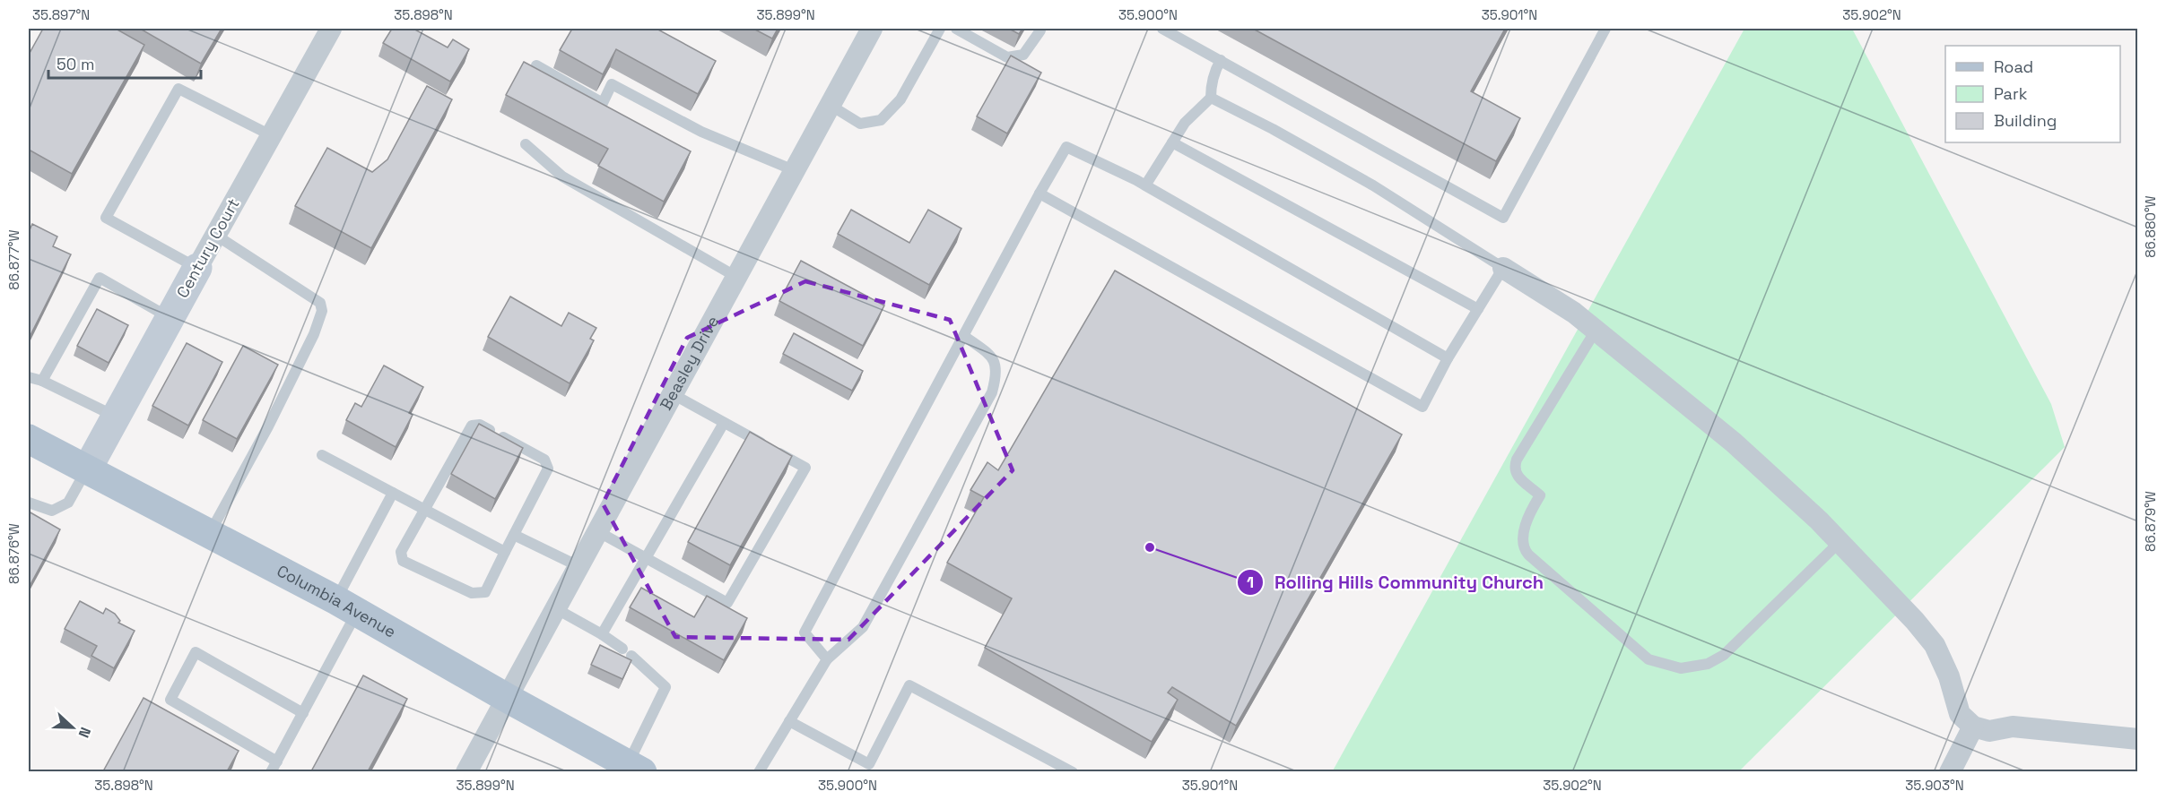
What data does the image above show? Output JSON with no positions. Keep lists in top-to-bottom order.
{
  "streets": {
    "main road": ["Century Court", "Columbia Avenue"],
    "street": ["Beasley Drive"]
  },
  "crossings": [
    ["Century Court", "Columbia Avenue"],
    ["Beasley Drive", "Columbia Avenue"]
  ],
  "places": ["Rolling Hills Community Church"],
  "legend": ["Road", "Park", "Building"],
  "scale_bar": "50 m",
  "north": "right",
  "coordinates": [
    "35.897°N",
    "35.898°N",
    "35.899°N",
    "35.900°N",
    "35.901°N",
    "35.902°N",
    "86.880°W",
    "86.877°W",
    "86.879°W",
    "86.876°W",
    "35.903°N"
  ]
}
